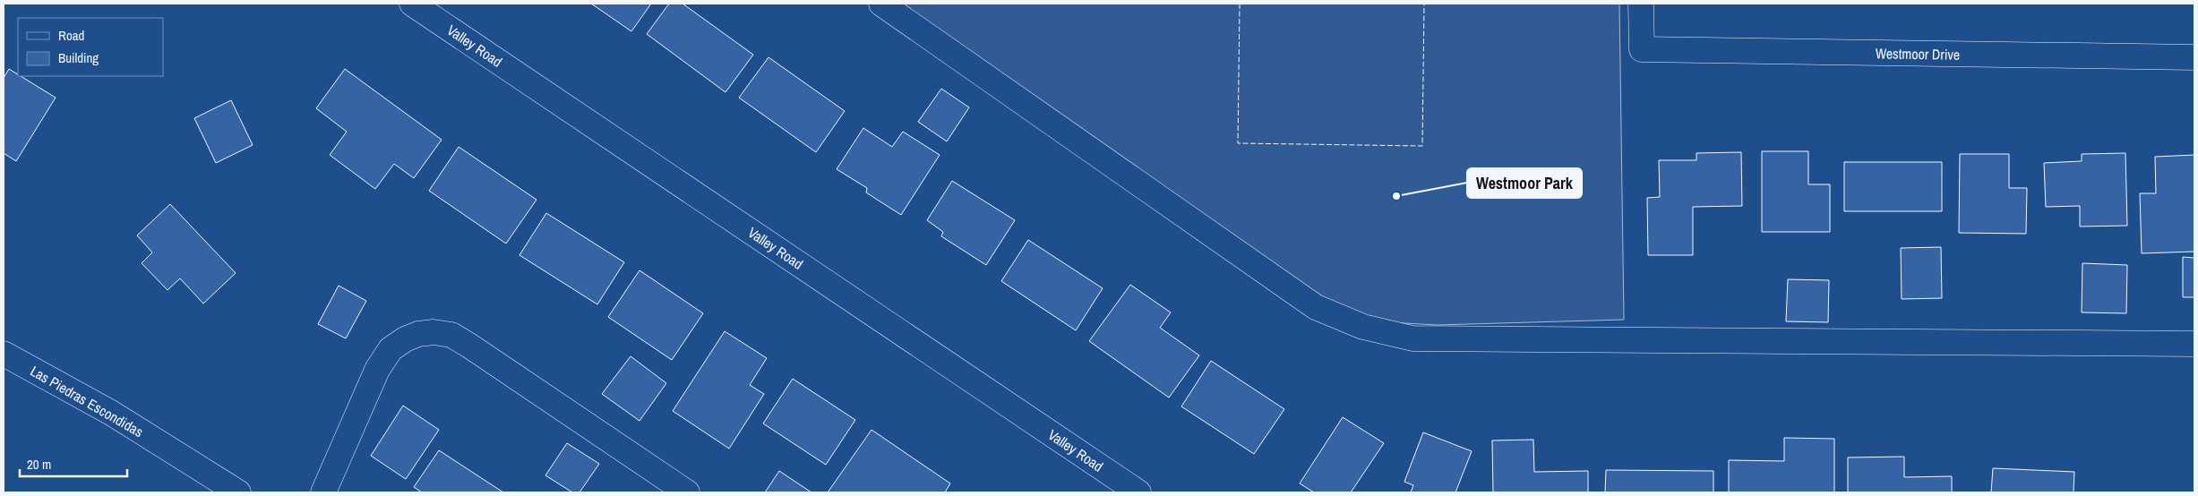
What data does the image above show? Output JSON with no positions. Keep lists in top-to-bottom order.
{
  "streets": {
    "street": ["Valley Road", "Westmoor Drive", "Las Piedras Escondidas"]
  },
  "places": ["Westmoor Park"],
  "legend": ["Road", "Building"],
  "scale_bar": "20 m"
}
